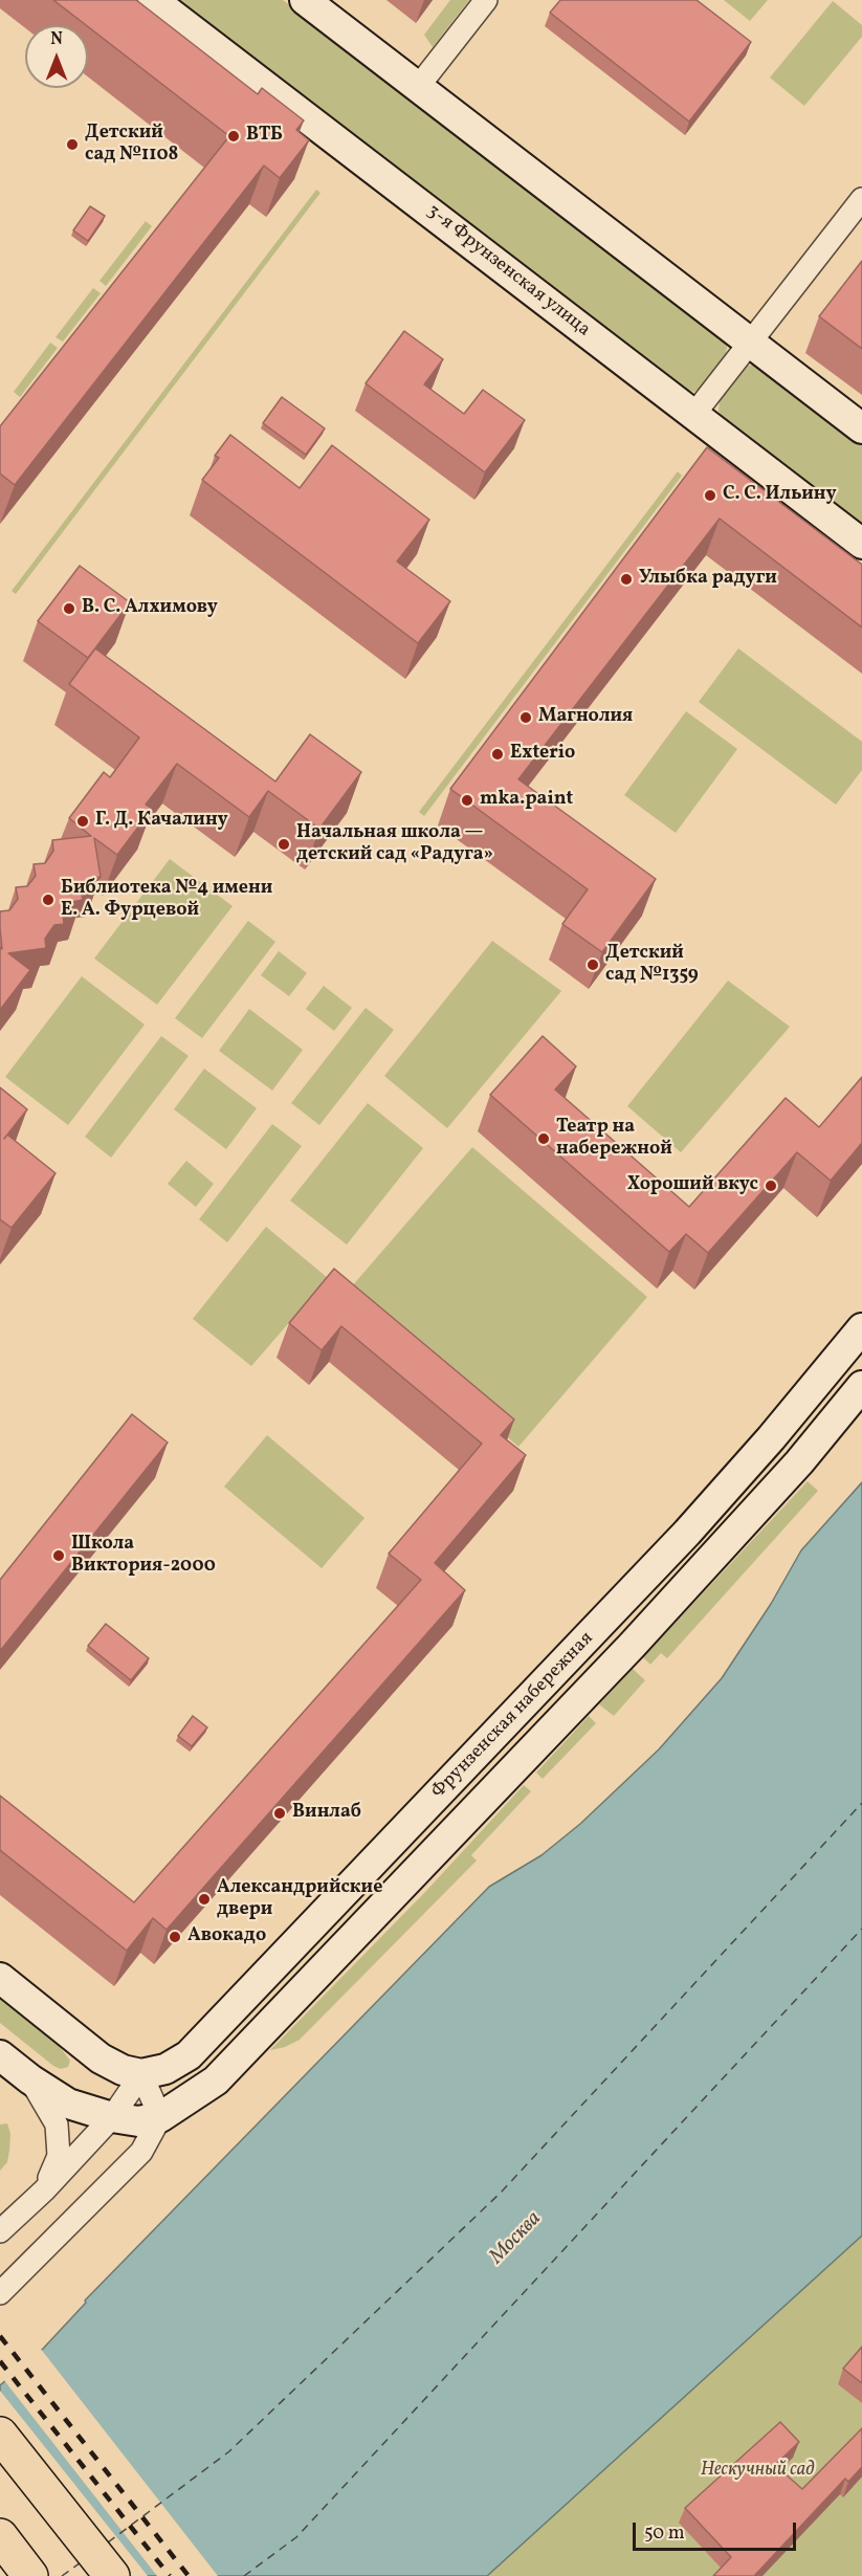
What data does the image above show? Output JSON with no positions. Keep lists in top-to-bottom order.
{
  "streets": {
    "main road": ["3-я Фрунзенская улица", "Фрунзенская набережная"]
  },
  "water": ["Москва"],
  "parks": ["Нескучный сад"],
  "places": [
    "ВТБ",
    "Детский сад №1108",
    "С. С. Ильину",
    "Улыбка радуги",
    "В. С. Алхимову",
    "Магнолия",
    "Exterio",
    "mka.paint",
    "Г. Д. Качалину",
    "Начальная школа — детский сад «Радуга»",
    "Библиотека №4 имени Е. А. Фурцевой",
    "Детский сад №1359",
    "Театр на набережной",
    "Хороший вкус",
    "Школа Виктория-2000",
    "Винлаб",
    "Александрийские двери",
    "Авокадо"
  ],
  "scale_bar": "50 m",
  "north": "top"
}
